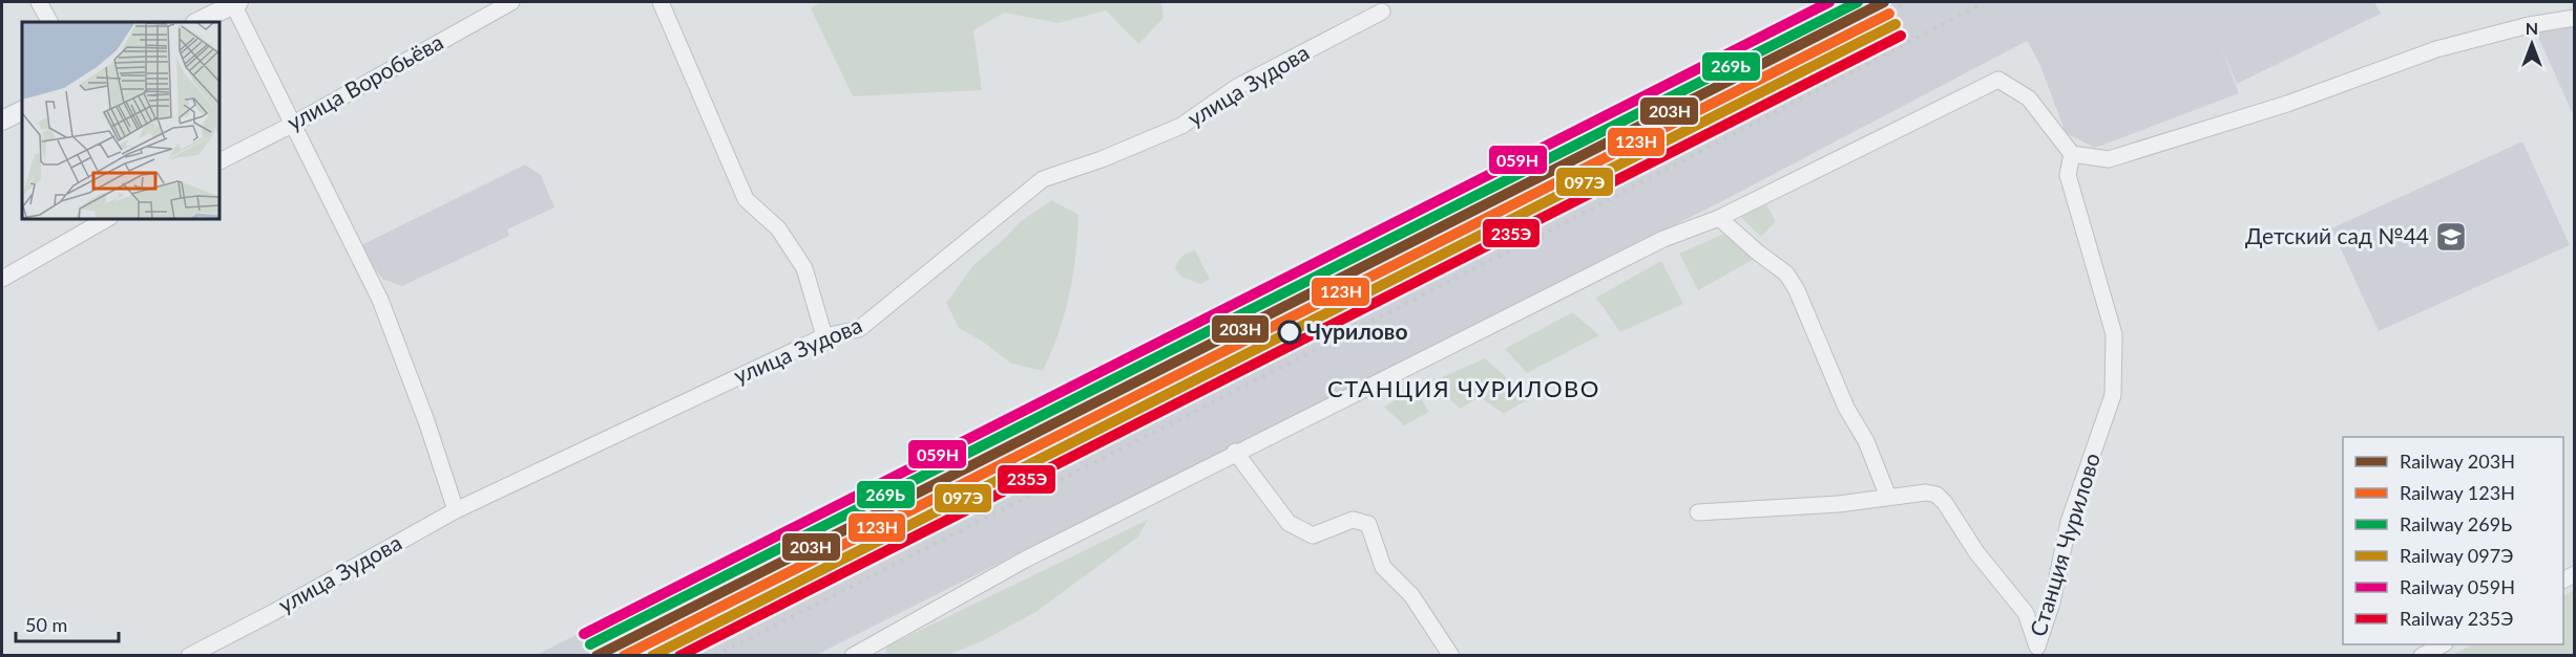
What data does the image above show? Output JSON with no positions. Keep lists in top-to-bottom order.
{
  "streets": {
    "street": ["улица Воробьёва", "улица Зудова", "Станция Чурилово"]
  },
  "districts": ["СТАНЦИЯ ЧУРИЛОВО"],
  "places": {
    "school or university": ["Детский сад №44"],
    "other": ["Чурилово"]
  },
  "lines": [
    "rail line 203Н",
    "rail line 269Ь",
    "rail line 059Н",
    "rail line 123Н",
    "rail line 097Э",
    "rail line 235Э"
  ],
  "legend": [
    "Railway 203Н",
    "Railway 123Н",
    "Railway 269Ь",
    "Railway 097Э",
    "Railway 059Н",
    "Railway 235Э"
  ],
  "scale_bar": "50 m",
  "north": "top"
}
